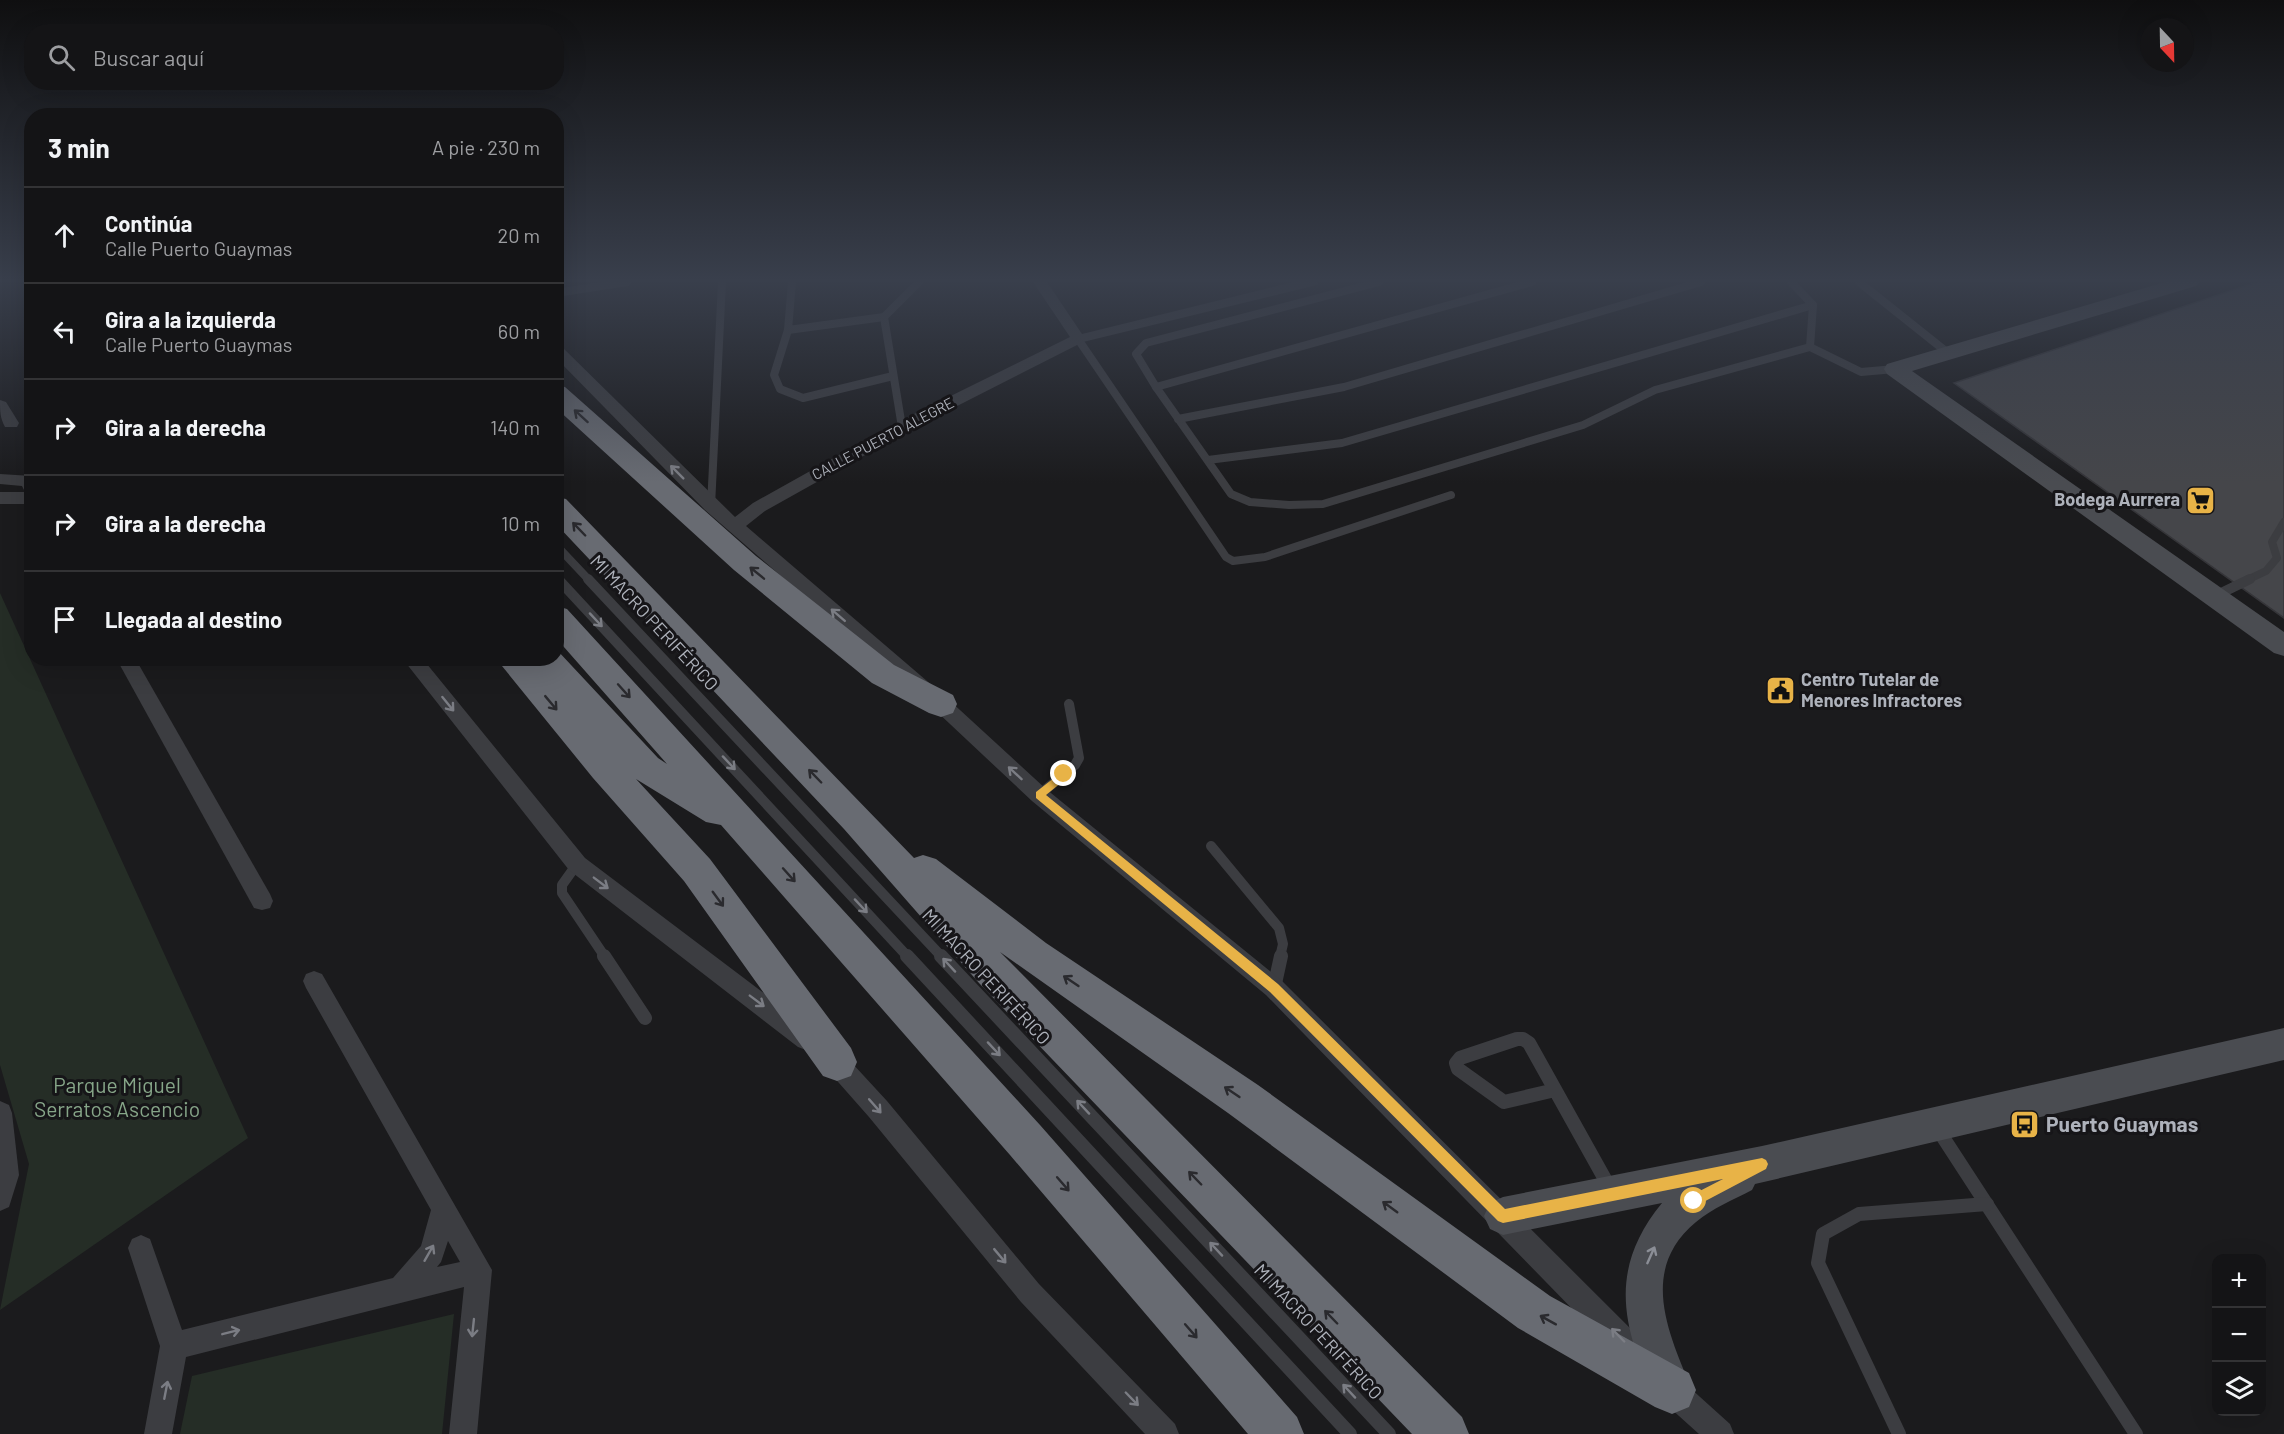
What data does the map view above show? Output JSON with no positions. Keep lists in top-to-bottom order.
{
  "streets": {
    "street": ["CALLE PUERTO ALEGRE"],
    "lane": ["MI MACRO PERIFÉRICO"]
  },
  "parks": ["Parque Miguel Serratos Ascencio"],
  "places": {
    "supermarket": ["Bodega Aurrera"],
    "public building": ["Centro Tutelar de Menores Infractores"],
    "bus stop": ["Puerto Guaymas"]
  },
  "north": "bottom",
  "page": {
    "search": "Buscar aquí",
    "heading": ["3 min", "A pie · 230 m"],
    "list": [
      ["Continúa", "Calle Puerto Guaymas", "20 m"],
      ["Gira a la izquierda", "Calle Puerto Guaymas", "60 m"],
      ["Gira a la derecha", "140 m"],
      ["Gira a la derecha", "10 m"],
      "Llegada al destino"
    ],
    "map_buttons": ["+", "−"]
  }
}
